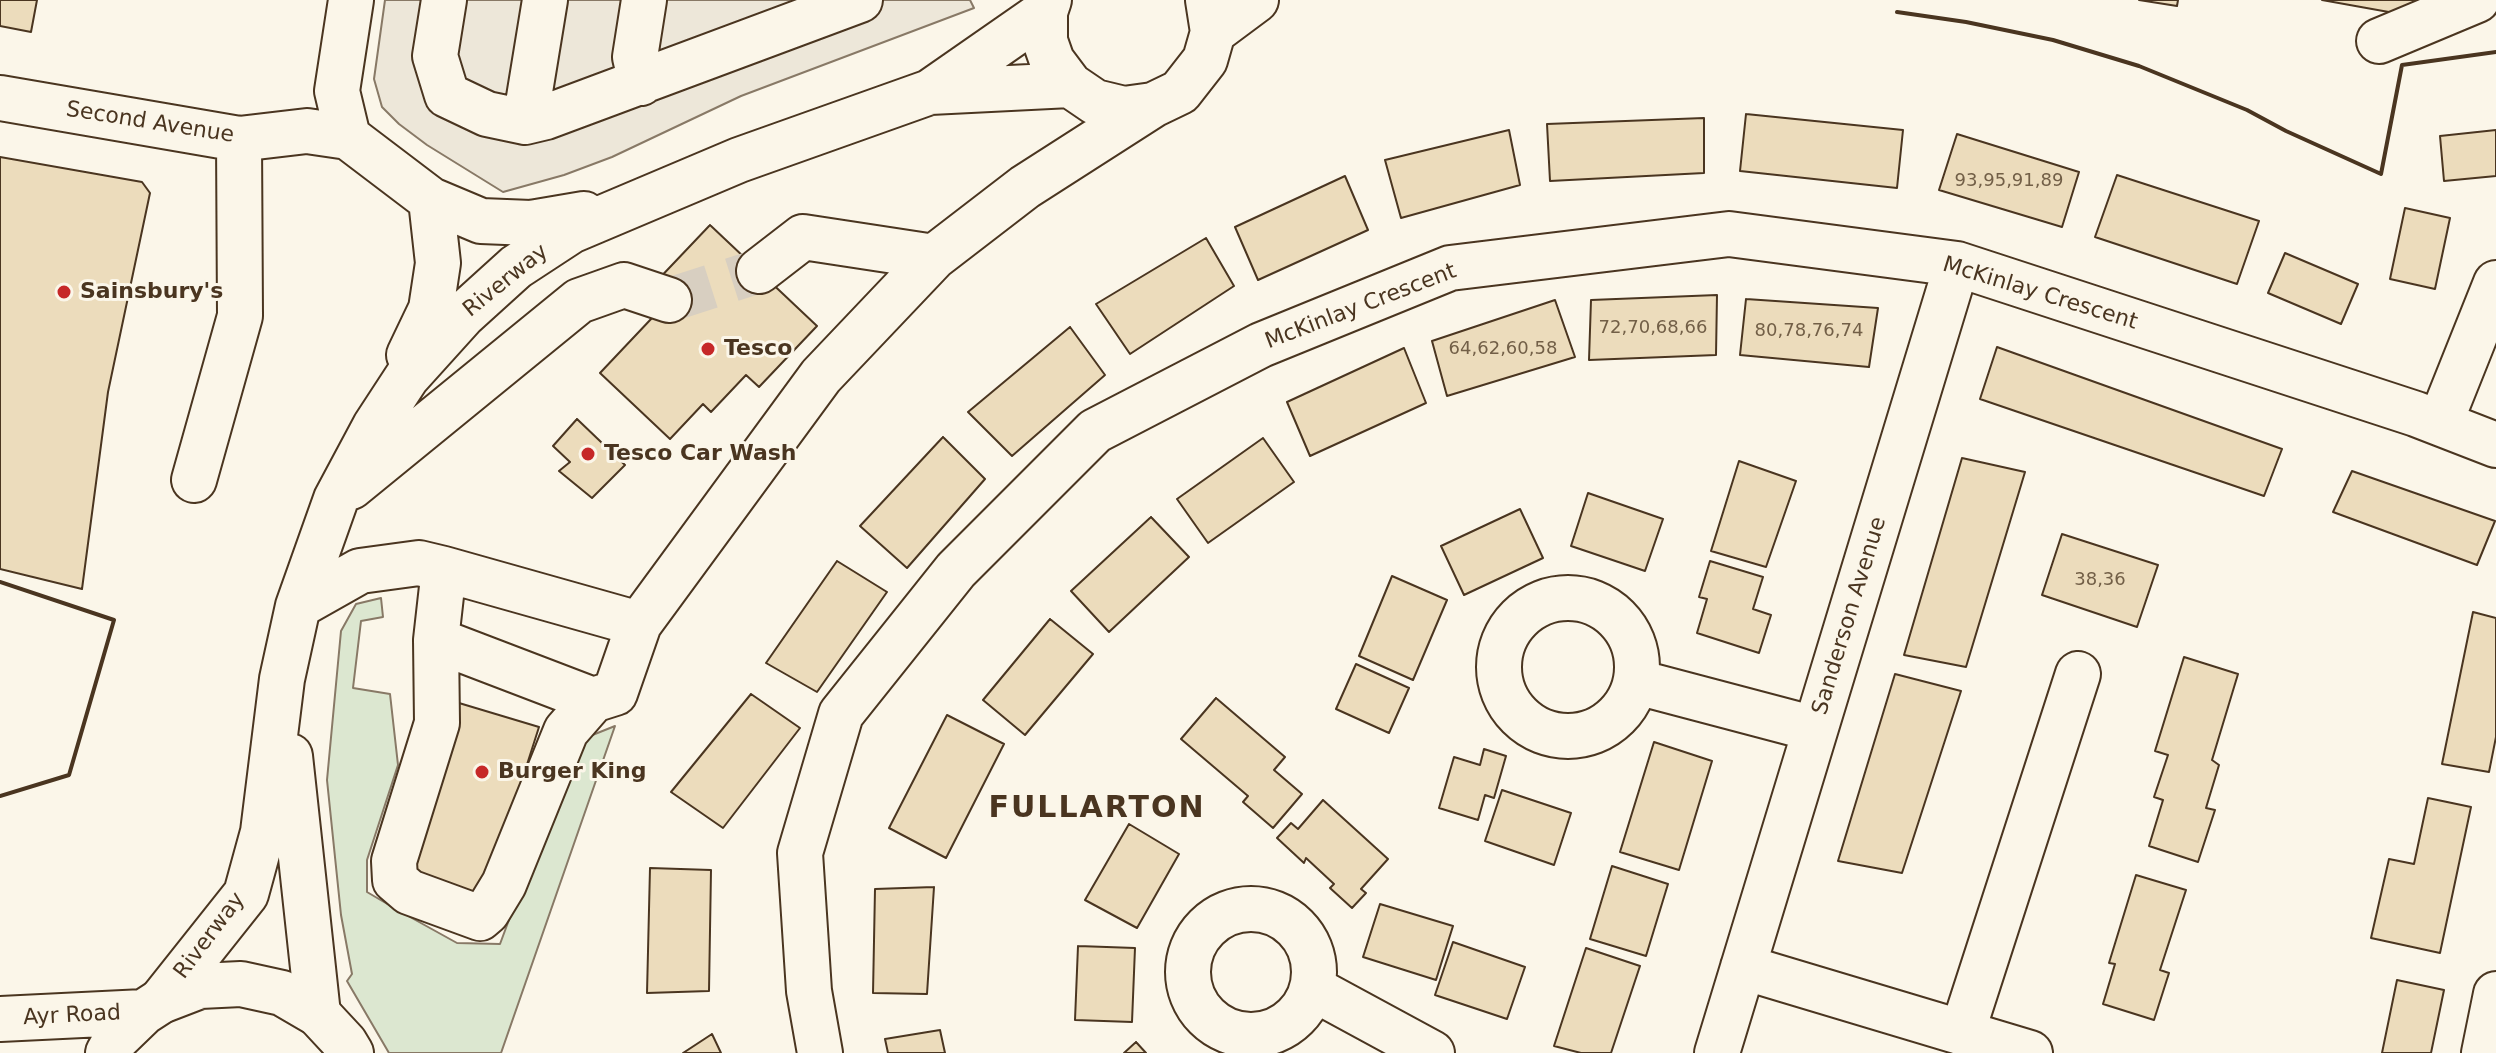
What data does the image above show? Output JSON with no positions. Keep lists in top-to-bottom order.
{
  "streets": {
    "street": [
      "Second Avenue",
      "Riverway",
      "McKinlay Crescent",
      "Sanderson Avenue",
      "Ayr Road"
    ]
  },
  "crossings": [
    ["Riverway", "Ayr Road"],
    ["McKinlay Crescent", "Sanderson Avenue"]
  ],
  "districts": ["FULLARTON"],
  "places": [
    "Sainsbury's",
    "Tesco",
    "Tesco Car Wash",
    "Burger King"
  ],
  "house_numbers": [
    "93,95,91,89",
    "72,70,68,66",
    "80,78,76,74",
    "64,62,60,58",
    "38,36"
  ]
}
